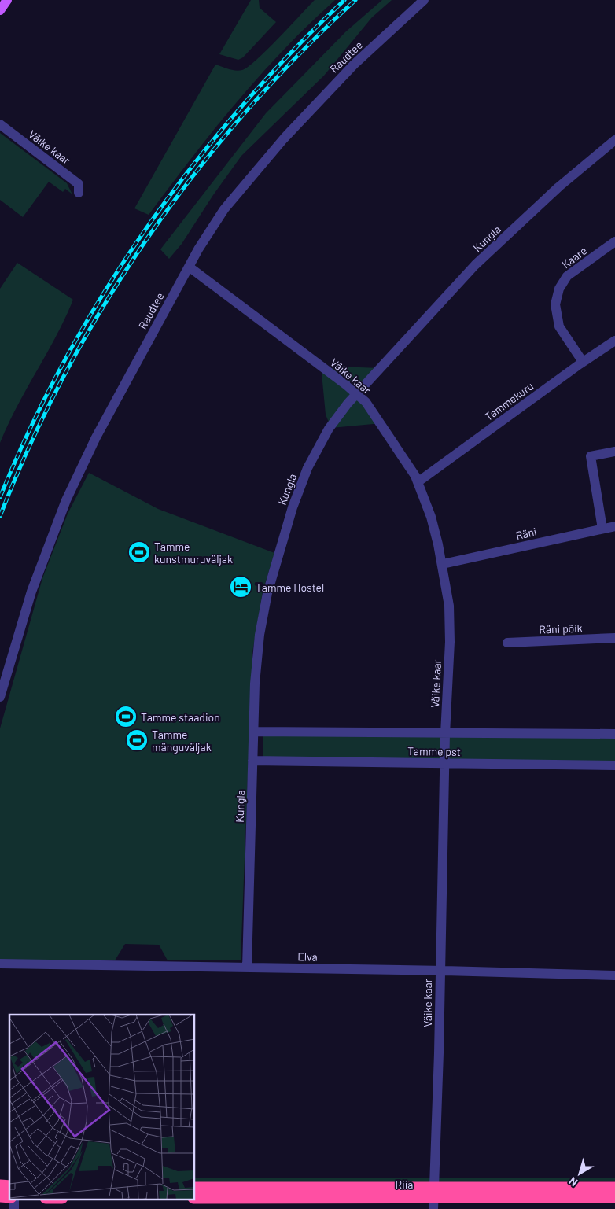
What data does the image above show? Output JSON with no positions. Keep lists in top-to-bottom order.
{
  "streets": {
    "highway": ["Riia"],
    "street": [
      "Raudtee",
      "Väike kaar",
      "Kungla",
      "Kaare",
      "Tammekuru",
      "Räni",
      "Räni põik",
      "Tamme pst",
      "Elva"
    ]
  },
  "crossings": [
    ["Raudtee", "Väike kaar"],
    ["Väike kaar", "Kungla"],
    ["Väike kaar", "Tammekuru"],
    ["Väike kaar", "Räni"],
    ["Väike kaar", "Tamme pst"],
    ["Väike kaar", "Elva"],
    ["Väike kaar", "Riia"],
    ["Kungla", "Tamme pst"],
    ["Kungla", "Elva"],
    ["Kaare", "Tammekuru"]
  ],
  "places": {
    "sports": ["Tamme kunstmuruväljak", "Tamme staadion", "Tamme mänguväljak"],
    "hotel": ["Tamme Hostel"]
  },
  "north": "bottom left"
}
